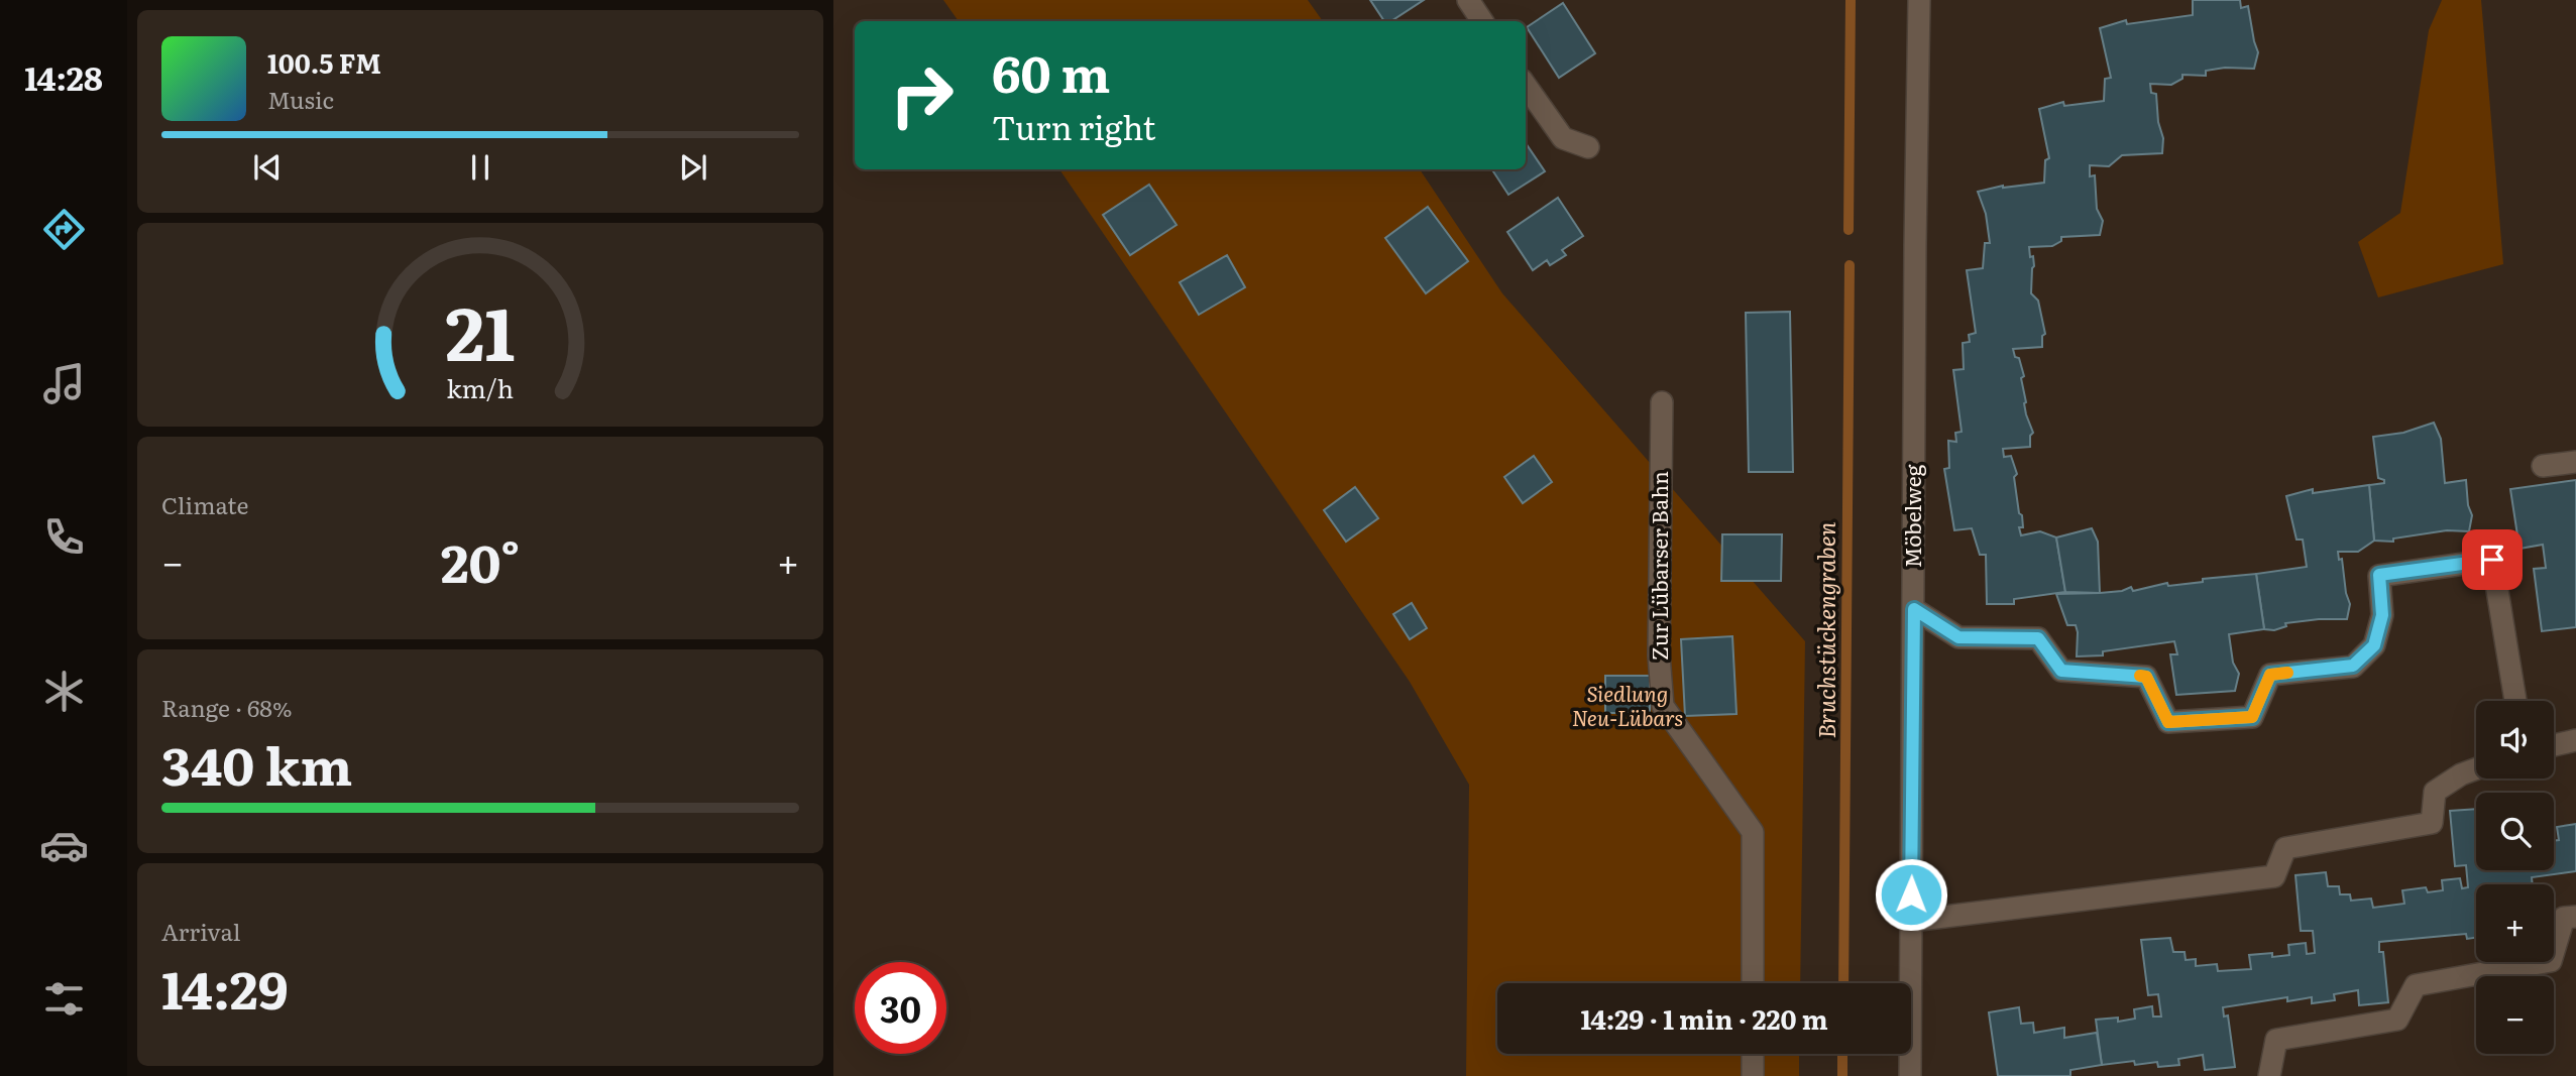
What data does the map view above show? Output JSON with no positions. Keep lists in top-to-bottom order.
{
  "streets": {
    "street": ["Möbelweg", "Zur Lübarser Bahn"]
  },
  "water": ["Bruchstückengraben"],
  "parks": ["Siedlung Neu-Lübars"],
  "page": {
    "tabs": "14:28",
    "turn": ["60 m", "Turn right"],
    "song": ["100.5 FM", "Music"],
    "tile": [
      "Climate",
      ["Range · 68%", "340 km"],
      ["Arrival", "14:29"]
    ],
    "heat": ["−", "20°", "+"],
    "map_buttons": ["+", "−"],
    "limit": "30",
    "trip": "14:29 · 1 min · 220 m",
    "gauge": ["21", "km/h"]
  }
}
